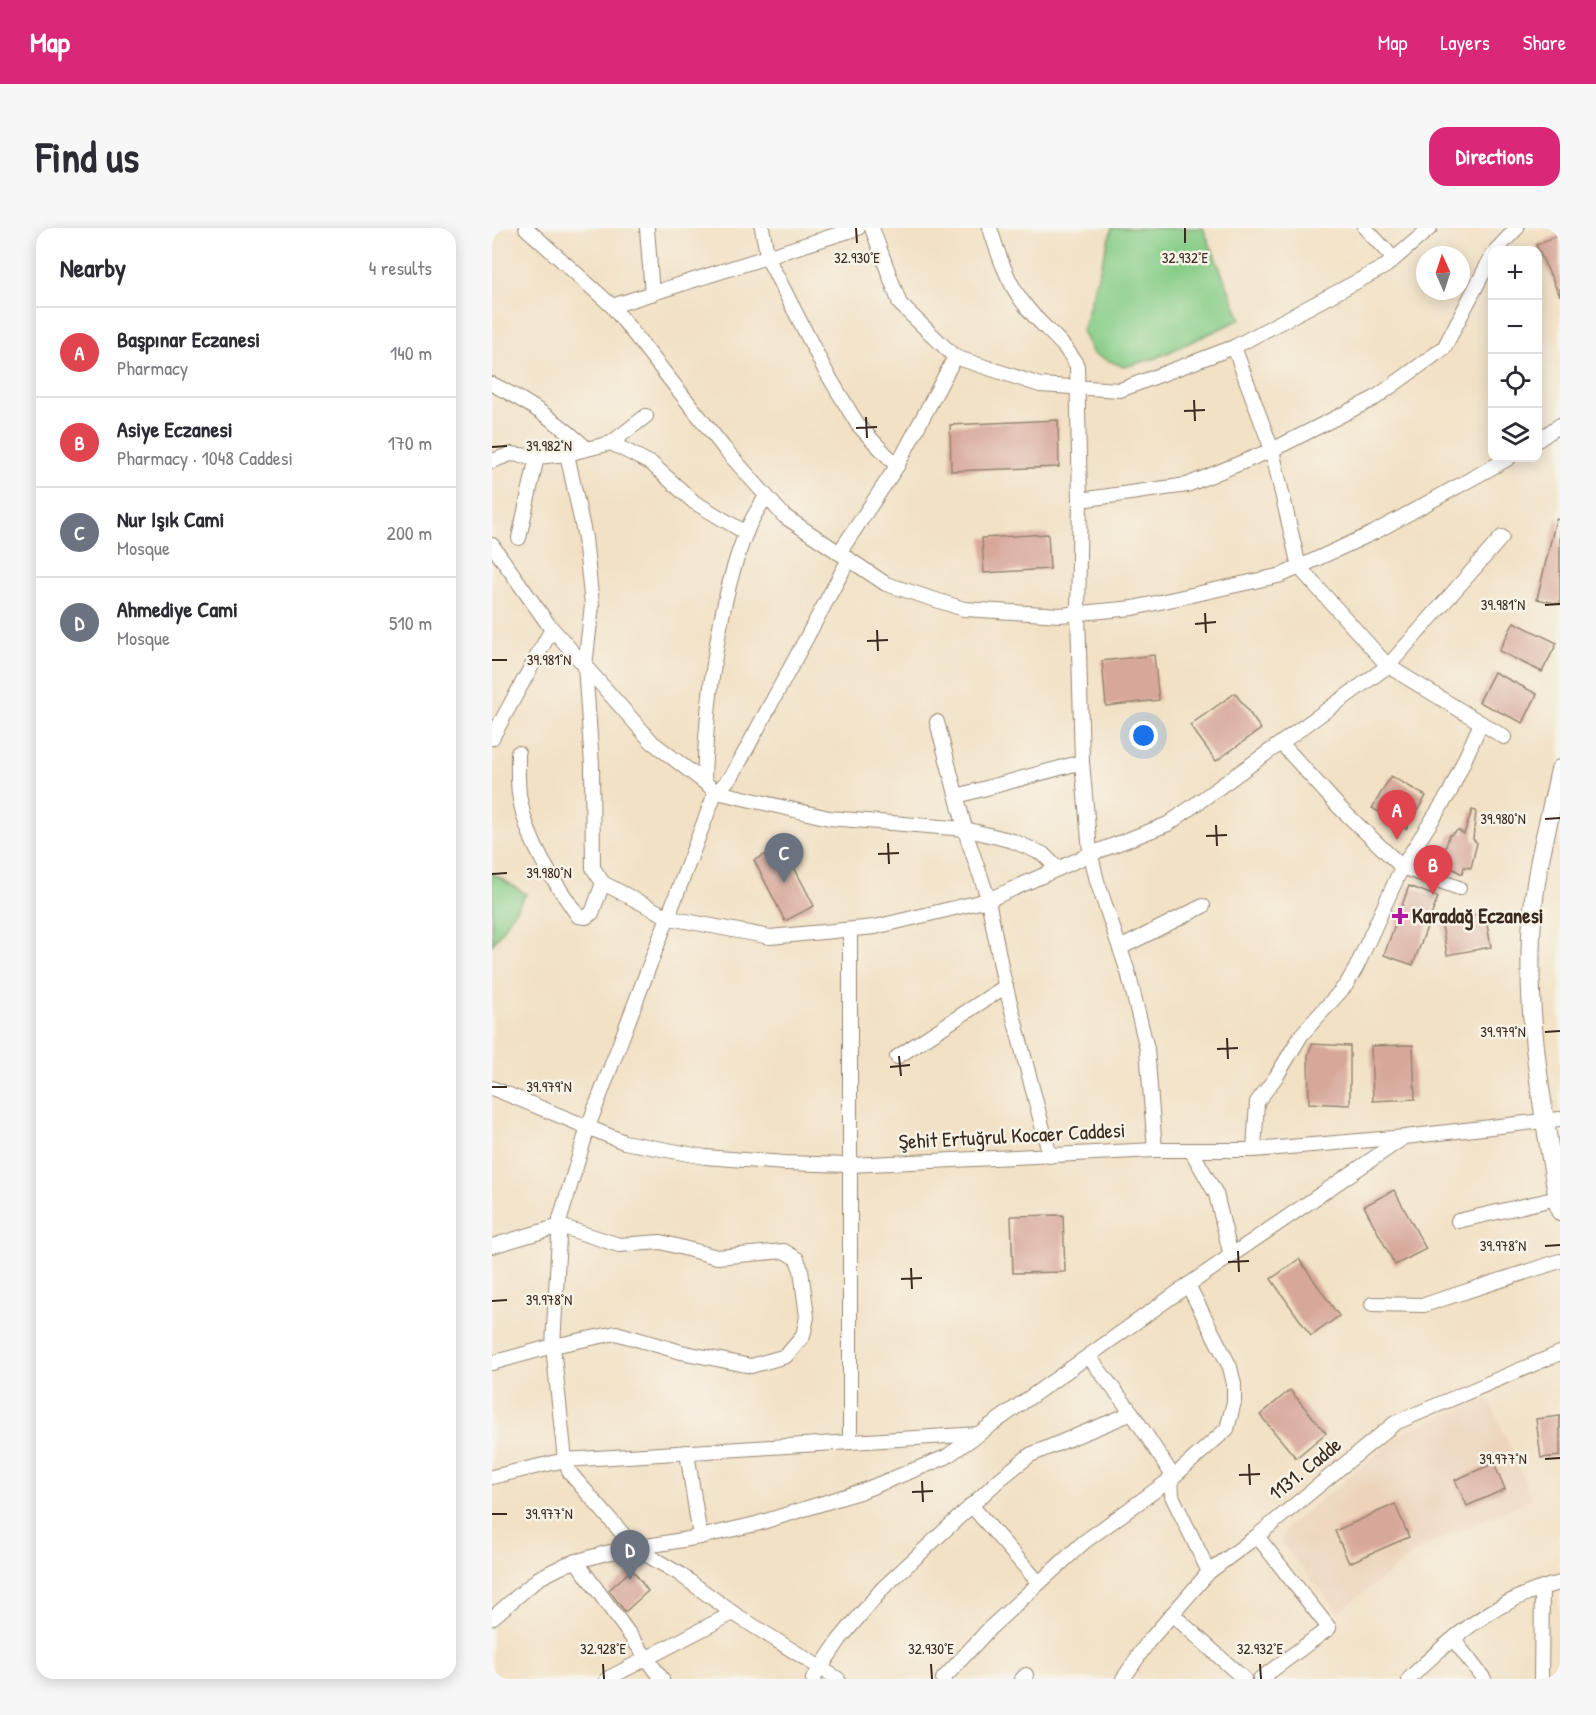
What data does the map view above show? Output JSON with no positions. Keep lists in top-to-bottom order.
{
  "streets": {
    "street": ["Şehit Ertuğrul Kocaer Caddesi", "1131. Cadde"]
  },
  "places": {
    "health": ["Karadağ Eczanesi"]
  },
  "north": "top",
  "page": {
    "header": "Map",
    "nav": ["Map", "Layers", "Share"],
    "buttons": "Directions",
    "title": "Find us",
    "heading": ["Nearby", "4 results"],
    "map_buttons": ["+", "−"],
    "list": [
      {
        "mark": "A",
        "name": "Başpınar Eczanesi",
        "note": "Pharmacy",
        "value": "140 m"
      },
      {
        "mark": "B",
        "name": "Asiye Eczanesi",
        "note": "Pharmacy · 1048 Caddesi",
        "value": "170 m"
      },
      {
        "mark": "C",
        "name": "Nur Işık Cami",
        "note": "Mosque",
        "value": "200 m"
      },
      {
        "mark": "D",
        "name": "Ahmediye Cami",
        "note": "Mosque",
        "value": "510 m"
      }
    ],
    "pins": [
      "A",
      "C",
      "B",
      "D"
    ]
  },
  "coordinates": [
    "32.930°E",
    "32.932°E",
    "39.982°N",
    "39.981°N",
    "39.980°N",
    "39.979°N",
    "39.978°N",
    "39.977°N",
    "32.928°E"
  ]
}
